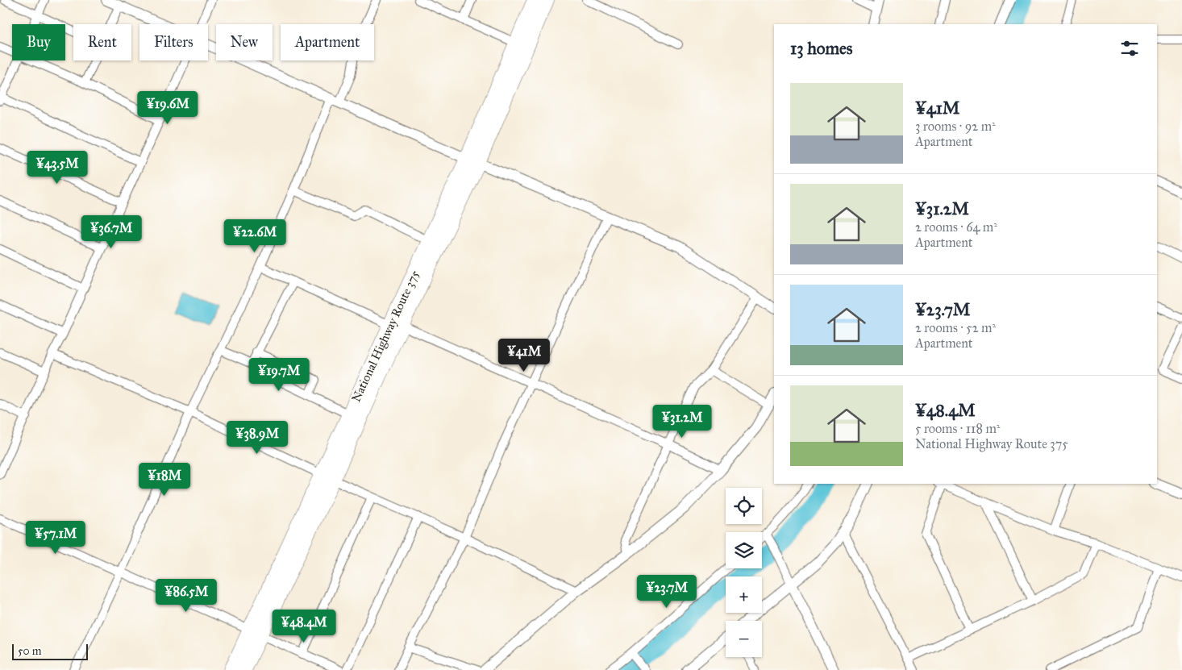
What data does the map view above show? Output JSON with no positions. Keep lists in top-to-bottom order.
{
  "streets": {
    "highway": ["National Highway Route 375"]
  },
  "scale_bar": "50 m",
  "page": {
    "chip": [
      "Buy",
      "Rent",
      "Filters",
      "New",
      "Apartment"
    ],
    "heading": "13 homes",
    "list": [
      {
        "name": "¥41M",
        "note": "3 rooms · 92 m² · Apartment"
      },
      {
        "name": "¥31.2M",
        "note": "2 rooms · 64 m² · Apartment"
      },
      {
        "name": "¥23.7M",
        "note": "2 rooms · 52 m² · Apartment"
      },
      {
        "name": "¥48.4M",
        "note": "5 rooms · 118 m² · National Highway Route 375"
      }
    ],
    "price": [
      "¥19.6M",
      "¥43.5M",
      "¥36.7M",
      "¥22.6M",
      "¥41M",
      "¥19.7M",
      "¥31.2M",
      "¥38.9M",
      "¥18M",
      "¥57.1M",
      "¥23.7M",
      "¥86.5M",
      "¥48.4M"
    ],
    "map_buttons": ["+", "−"],
    "scale": "50 m"
  }
}
